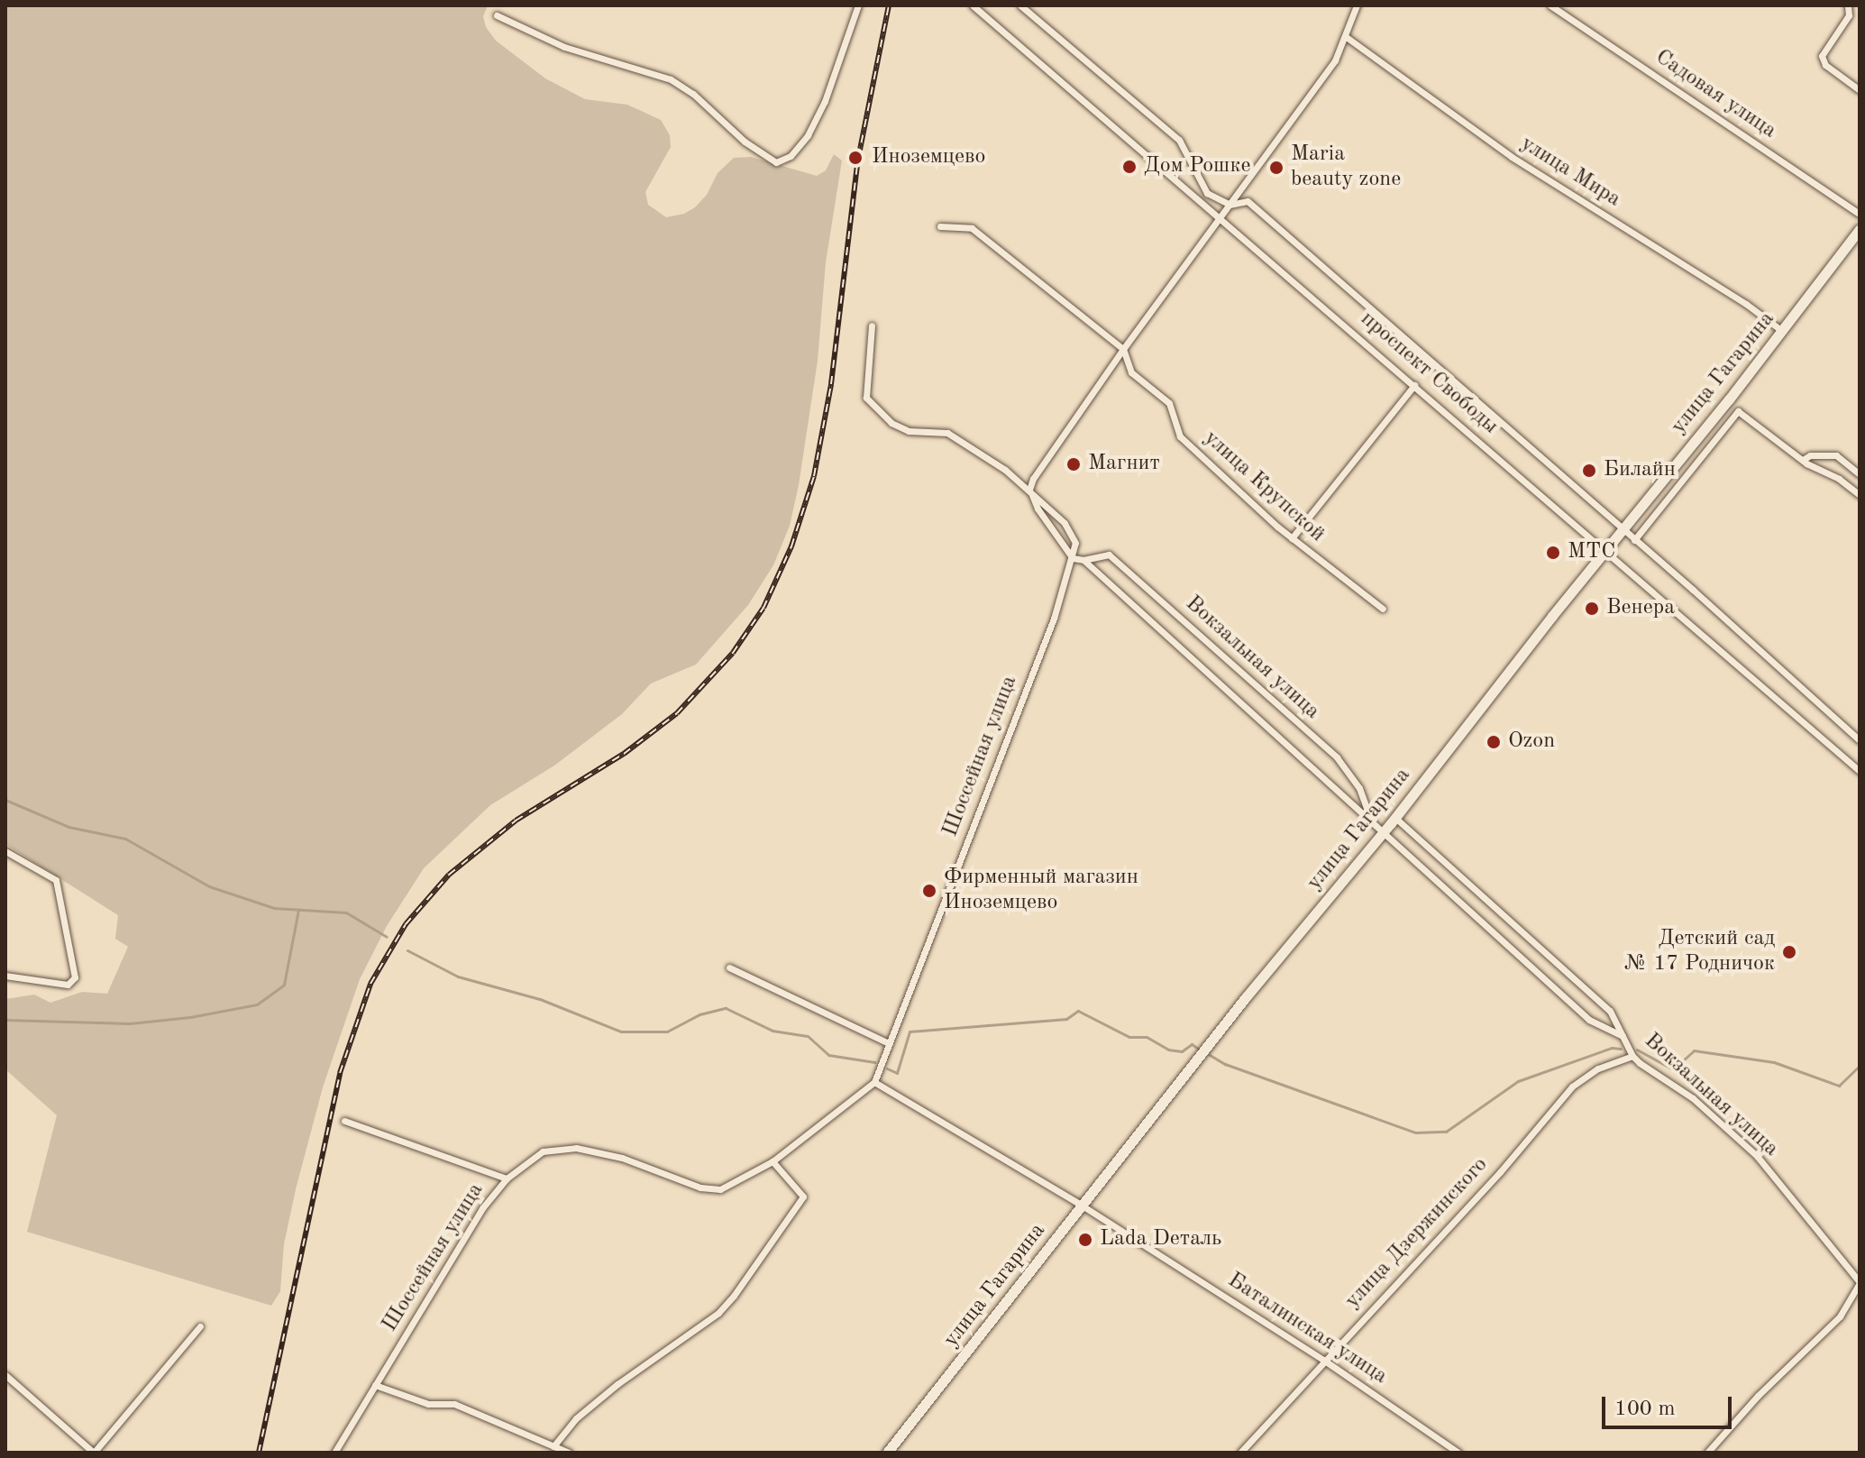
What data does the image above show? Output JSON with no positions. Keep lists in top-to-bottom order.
{
  "streets": {
    "main road": ["улица Гагарина"],
    "street": [
      "Садовая улица",
      "улица Мира",
      "проспект Свободы",
      "улица Крупской",
      "Вокзальная улица",
      "Шоссейная улица",
      "улица Дзержинского",
      "Баталинская улица"
    ]
  },
  "crossings": [
    ["улица Мира", "улица Гагарина"],
    ["проспект Свободы", "улица Гагарина"],
    ["улица Гагарина", "Вокзальная улица"],
    ["улица Гагарина", "Баталинская улица"],
    ["Вокзальная улица", "Шоссейная улица"],
    ["Вокзальная улица", "улица Дзержинского"],
    ["Шоссейная улица", "Баталинская улица"],
    ["улица Дзержинского", "Баталинская улица"]
  ],
  "places": [
    "Иноземцево",
    "Дом Рошке",
    "Maria beauty zone",
    "Магнит",
    "Билайн",
    "МТС",
    "Венера",
    "Ozon",
    "Фирменный магазин Иноземцево",
    "Детский сад № 17 Родничок",
    "Lada Dеталь"
  ],
  "scale_bar": "100 m"
}
